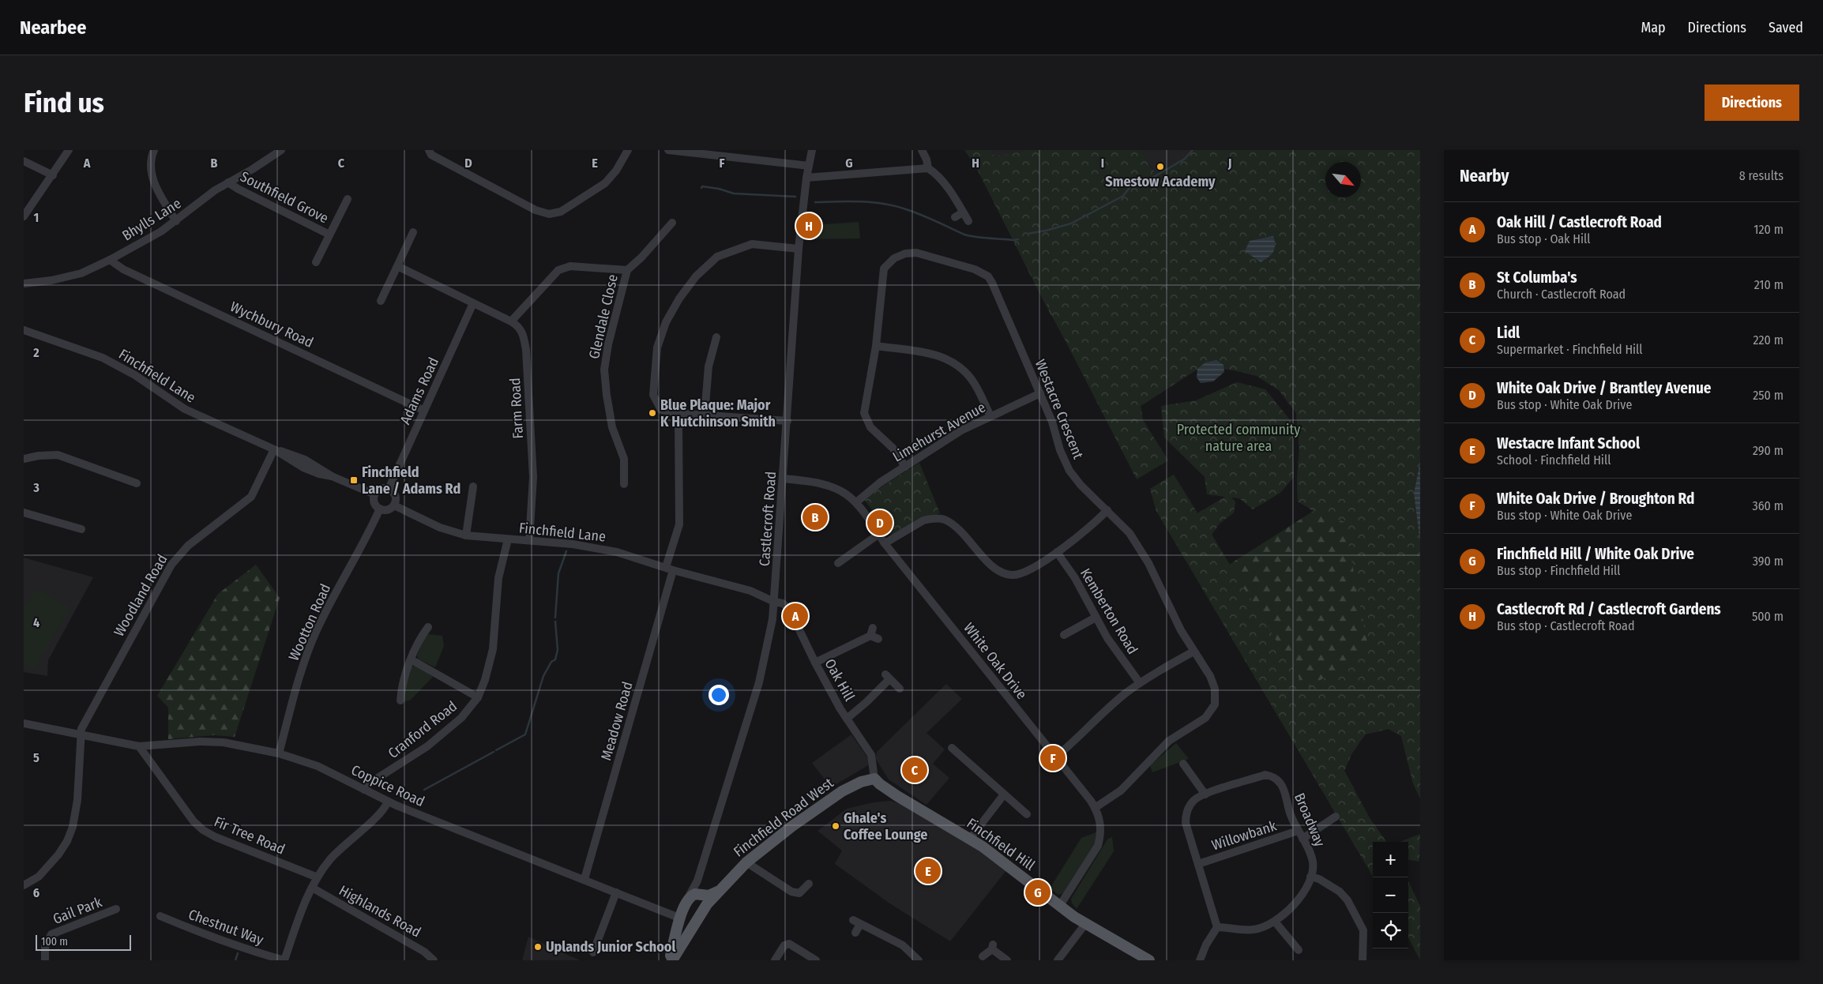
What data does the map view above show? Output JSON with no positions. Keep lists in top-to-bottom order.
{
  "streets": {
    "main road": ["Finchfield Road West", "Finchfield Hill"],
    "street": [
      "Southfield Grove",
      "Bhylls Lane",
      "Glendale Close",
      "Wychbury Road",
      "Finchfield Lane",
      "Adams Road",
      "Farm Road",
      "Westacre Crescent",
      "Limehurst Avenue",
      "Castlecroft Road",
      "Woodland Road",
      "Kemberton Road",
      "Wootton Road",
      "White Oak Drive",
      "Oak Hill",
      "Meadow Road",
      "Cranford Road",
      "Coppice Road",
      "Broadway",
      "Fir Tree Road",
      "Willowbank",
      "Gail Park",
      "Highlands Road",
      "Chestnut Way"
    ]
  },
  "crossings": [
    ["Southfield Grove", "Bhylls Lane"],
    ["Bhylls Lane", "Wychbury Road"],
    ["Glendale Close", "Farm Road"],
    ["Wychbury Road", "Adams Road"],
    ["Finchfield Lane", "Adams Road"],
    ["Finchfield Lane", "Farm Road"],
    ["Finchfield Lane", "Castlecroft Road"],
    ["Finchfield Lane", "Woodland Road"],
    ["Finchfield Lane", "Wootton Road"],
    ["Finchfield Lane", "Oak Hill"],
    ["Finchfield Lane", "Meadow Road"],
    ["Finchfield Lane", "Cranford Road"],
    ["Adams Road", "Farm Road"],
    ["Adams Road", "Wootton Road"],
    ["Westacre Crescent", "Limehurst Avenue"],
    ["Westacre Crescent", "White Oak Drive"],
    ["Limehurst Avenue", "White Oak Drive"],
    ["Castlecroft Road", "White Oak Drive"],
    ["Castlecroft Road", "Oak Hill"],
    ["Woodland Road", "Coppice Road"],
    ["Wootton Road", "Coppice Road"],
    ["White Oak Drive", "Finchfield Hill"],
    ["Oak Hill", "Finchfield Road West"],
    ["Oak Hill", "Finchfield Hill"],
    ["Meadow Road", "Coppice Road"],
    ["Cranford Road", "Coppice Road"],
    ["Coppice Road", "Fir Tree Road"],
    ["Finchfield Road West", "Finchfield Hill"],
    ["Broadway", "Willowbank"]
  ],
  "parks": ["Protected community nature area"],
  "places": {
    "other": [
      "Smestow Academy",
      "Blue Plaque: Major K Hutchinson Smith",
      "Ghale's Coffee Lounge",
      "Uplands Junior School"
    ],
    "transit": ["Finchfield Lane / Adams Rd"]
  },
  "scale_bar": "100 m",
  "north": "bottom right",
  "page": {
    "header": "Nearbee",
    "nav": ["Map", "Directions", "Saved"],
    "buttons": "Directions",
    "title": "Find us",
    "heading": ["Nearby", "8 results"],
    "list": [
      {
        "mark": "A",
        "name": "Oak Hill / Castlecroft Road",
        "note": "Bus stop · Oak Hill",
        "value": "120 m"
      },
      {
        "mark": "B",
        "name": "St Columba's",
        "note": "Church · Castlecroft Road",
        "value": "210 m"
      },
      {
        "mark": "C",
        "name": "Lidl",
        "note": "Supermarket · Finchfield Hill",
        "value": "220 m"
      },
      {
        "mark": "D",
        "name": "White Oak Drive / Brantley Avenue",
        "note": "Bus stop · White Oak Drive",
        "value": "250 m"
      },
      {
        "mark": "E",
        "name": "Westacre Infant School",
        "note": "School · Finchfield Hill",
        "value": "290 m"
      },
      {
        "mark": "F",
        "name": "White Oak Drive / Broughton Rd",
        "note": "Bus stop · White Oak Drive",
        "value": "360 m"
      },
      {
        "mark": "G",
        "name": "Finchfield Hill / White Oak Drive",
        "note": "Bus stop · Finchfield Hill",
        "value": "390 m"
      },
      {
        "mark": "H",
        "name": "Castlecroft Rd / Castlecroft Gardens",
        "note": "Bus stop · Castlecroft Road",
        "value": "500 m"
      }
    ],
    "pins": [
      "H",
      "B",
      "D",
      "A",
      "F",
      "C",
      "E",
      "G"
    ],
    "map_buttons": ["+", "−"],
    "scale": "100 m"
  },
  "grid": {
    "columns": [
      "A",
      "B",
      "C",
      "D",
      "E",
      "F",
      "G",
      "H",
      "I",
      "J"
    ],
    "rows": [
      "1",
      "2",
      "3",
      "4",
      "5",
      "6"
    ]
  }
}
